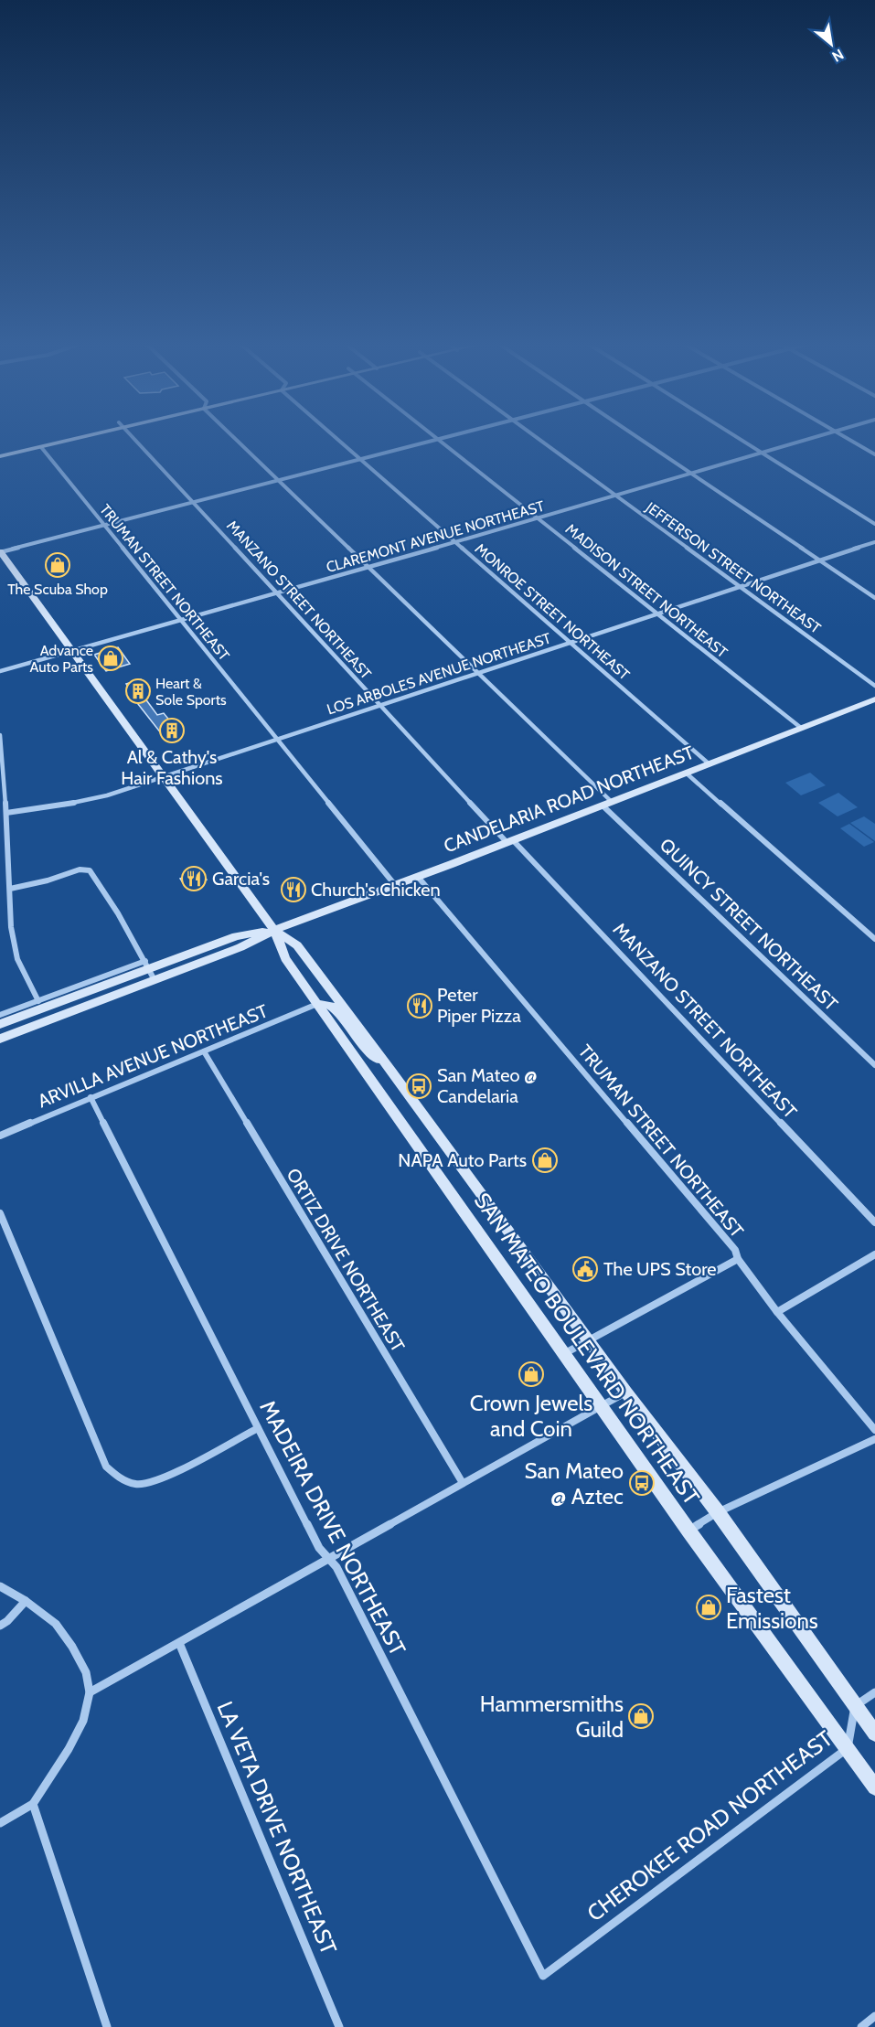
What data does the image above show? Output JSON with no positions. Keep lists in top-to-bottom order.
{
  "streets": {
    "main road": ["CANDELARIA ROAD NORTHEAST", "SAN MATEO BOULEVARD NORTHEAST"],
    "street": [
      "CLAREMONT AVENUE NORTHEAST",
      "JEFFERSON STREET NORTHEAST",
      "TRUMAN STREET NORTHEAST",
      "MADISON STREET NORTHEAST",
      "MANZANO STREET NORTHEAST",
      "MONROE STREET NORTHEAST",
      "LOS ARBOLES AVENUE NORTHEAST",
      "QUINCY STREET NORTHEAST",
      "ARVILLA AVENUE NORTHEAST",
      "ORTIZ DRIVE NORTHEAST",
      "MADEIRA DRIVE NORTHEAST",
      "CHEROKEE ROAD NORTHEAST",
      "LA VETA DRIVE NORTHEAST"
    ]
  },
  "crossings": [
    ["CLAREMONT AVENUE NORTHEAST", "JEFFERSON STREET NORTHEAST"],
    ["CLAREMONT AVENUE NORTHEAST", "TRUMAN STREET NORTHEAST"],
    ["CLAREMONT AVENUE NORTHEAST", "MADISON STREET NORTHEAST"],
    ["CLAREMONT AVENUE NORTHEAST", "MANZANO STREET NORTHEAST"],
    ["CLAREMONT AVENUE NORTHEAST", "MONROE STREET NORTHEAST"],
    ["CLAREMONT AVENUE NORTHEAST", "QUINCY STREET NORTHEAST"],
    ["CLAREMONT AVENUE NORTHEAST", "SAN MATEO BOULEVARD NORTHEAST"],
    ["JEFFERSON STREET NORTHEAST", "LOS ARBOLES AVENUE NORTHEAST"],
    ["TRUMAN STREET NORTHEAST", "LOS ARBOLES AVENUE NORTHEAST"],
    ["TRUMAN STREET NORTHEAST", "CANDELARIA ROAD NORTHEAST"],
    ["MADISON STREET NORTHEAST", "LOS ARBOLES AVENUE NORTHEAST"],
    ["MADISON STREET NORTHEAST", "CANDELARIA ROAD NORTHEAST"],
    ["MANZANO STREET NORTHEAST", "LOS ARBOLES AVENUE NORTHEAST"],
    ["MANZANO STREET NORTHEAST", "CANDELARIA ROAD NORTHEAST"],
    ["MONROE STREET NORTHEAST", "LOS ARBOLES AVENUE NORTHEAST"],
    ["MONROE STREET NORTHEAST", "CANDELARIA ROAD NORTHEAST"],
    ["LOS ARBOLES AVENUE NORTHEAST", "QUINCY STREET NORTHEAST"],
    ["LOS ARBOLES AVENUE NORTHEAST", "SAN MATEO BOULEVARD NORTHEAST"],
    ["CANDELARIA ROAD NORTHEAST", "QUINCY STREET NORTHEAST"],
    ["CANDELARIA ROAD NORTHEAST", "SAN MATEO BOULEVARD NORTHEAST"],
    ["ARVILLA AVENUE NORTHEAST", "ORTIZ DRIVE NORTHEAST"],
    ["ARVILLA AVENUE NORTHEAST", "SAN MATEO BOULEVARD NORTHEAST"],
    ["ARVILLA AVENUE NORTHEAST", "MADEIRA DRIVE NORTHEAST"],
    ["SAN MATEO BOULEVARD NORTHEAST", "CHEROKEE ROAD NORTHEAST"],
    ["MADEIRA DRIVE NORTHEAST", "CHEROKEE ROAD NORTHEAST"]
  ],
  "places": {
    "shop": [
      "The Scuba Shop",
      "Advance Auto Parts",
      "NAPA Auto Parts",
      "Crown Jewels and Coin",
      "Fastest Emissions",
      "Hammersmiths Guild"
    ],
    "building": ["Heart & Sole Sports", "Al & Cathy's Hair Fashions"],
    "restaurant": ["Garcia's", "Church's Chicken", "Peter Piper Pizza"],
    "bus stop": ["San Mateo @ Candelaria", "San Mateo @ Aztec"],
    "public building": ["The UPS Store"]
  },
  "north": "bottom right"
}
